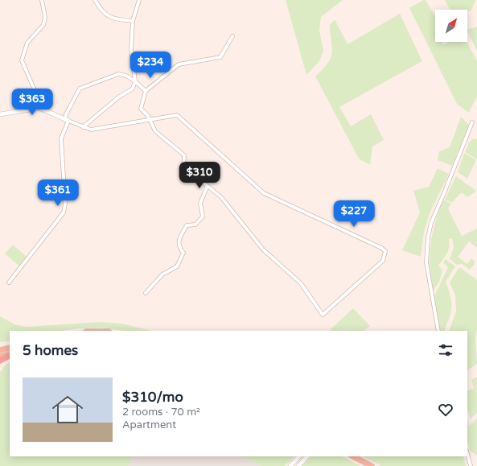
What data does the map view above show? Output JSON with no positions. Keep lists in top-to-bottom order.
{
  "north": "top right",
  "page": {
    "price": [
      "$234",
      "$363",
      "$310",
      "$361",
      "$227"
    ],
    "heading": "5 homes",
    "list": [
      {
        "name": "$310/mo",
        "note": "2 rooms · 70 m² · Apartment"
      }
    ]
  }
}
